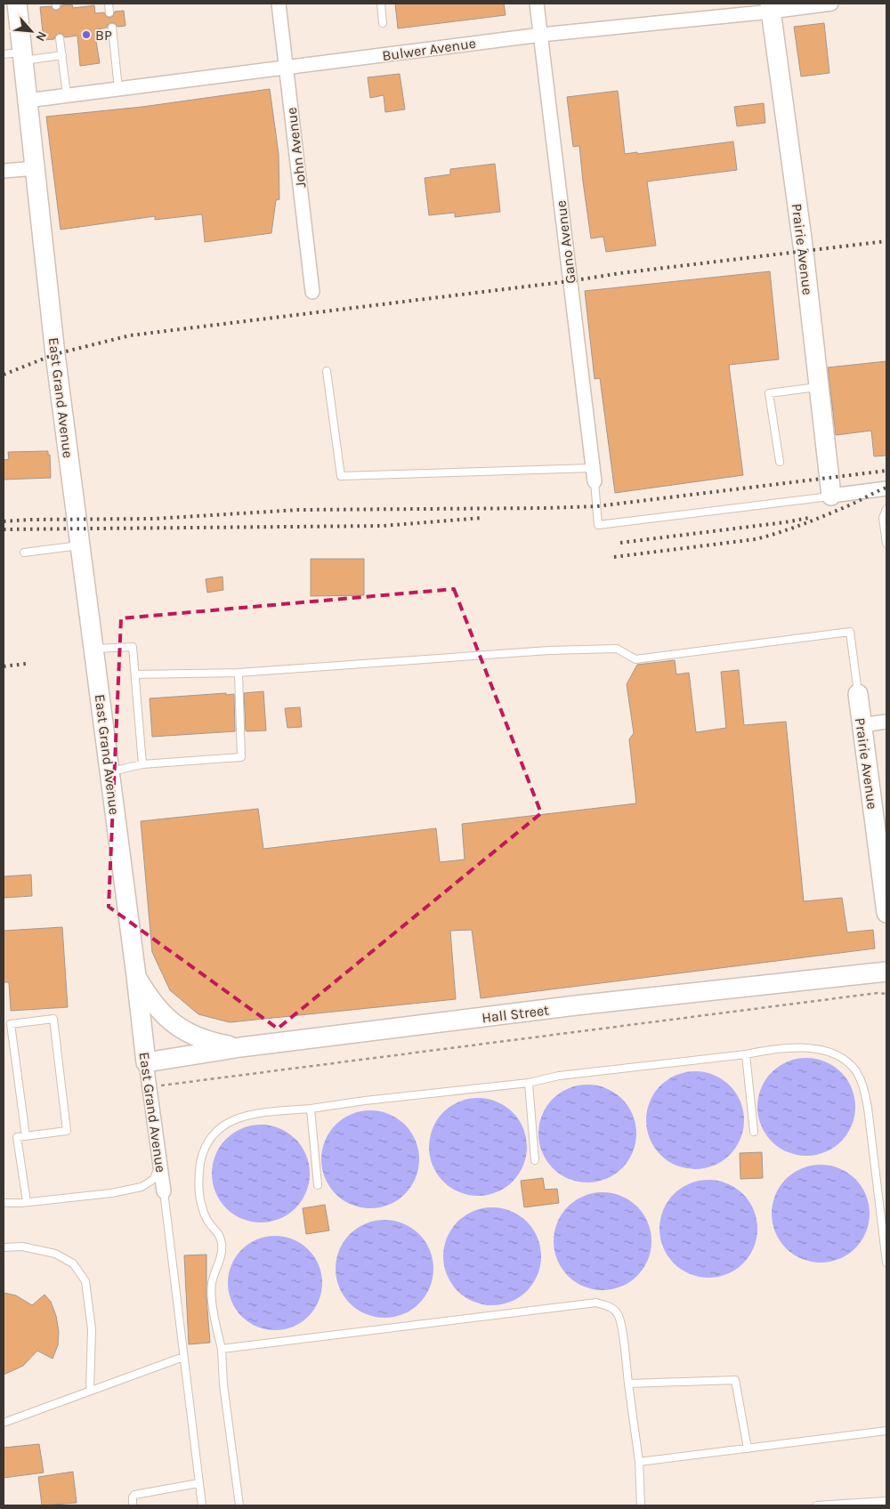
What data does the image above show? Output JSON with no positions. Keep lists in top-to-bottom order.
{
  "streets": {
    "main road": ["Prairie Avenue", "East Grand Avenue", "Hall Street"],
    "street": ["Bulwer Avenue", "John Avenue", "Gano Avenue"]
  },
  "crossings": [
    ["Bulwer Avenue", "John Avenue"],
    ["Bulwer Avenue", "Gano Avenue"],
    ["Bulwer Avenue", "Prairie Avenue"],
    ["Bulwer Avenue", "East Grand Avenue"],
    ["East Grand Avenue", "Hall Street"]
  ],
  "places": ["BP"],
  "north": "bottom right"
}
